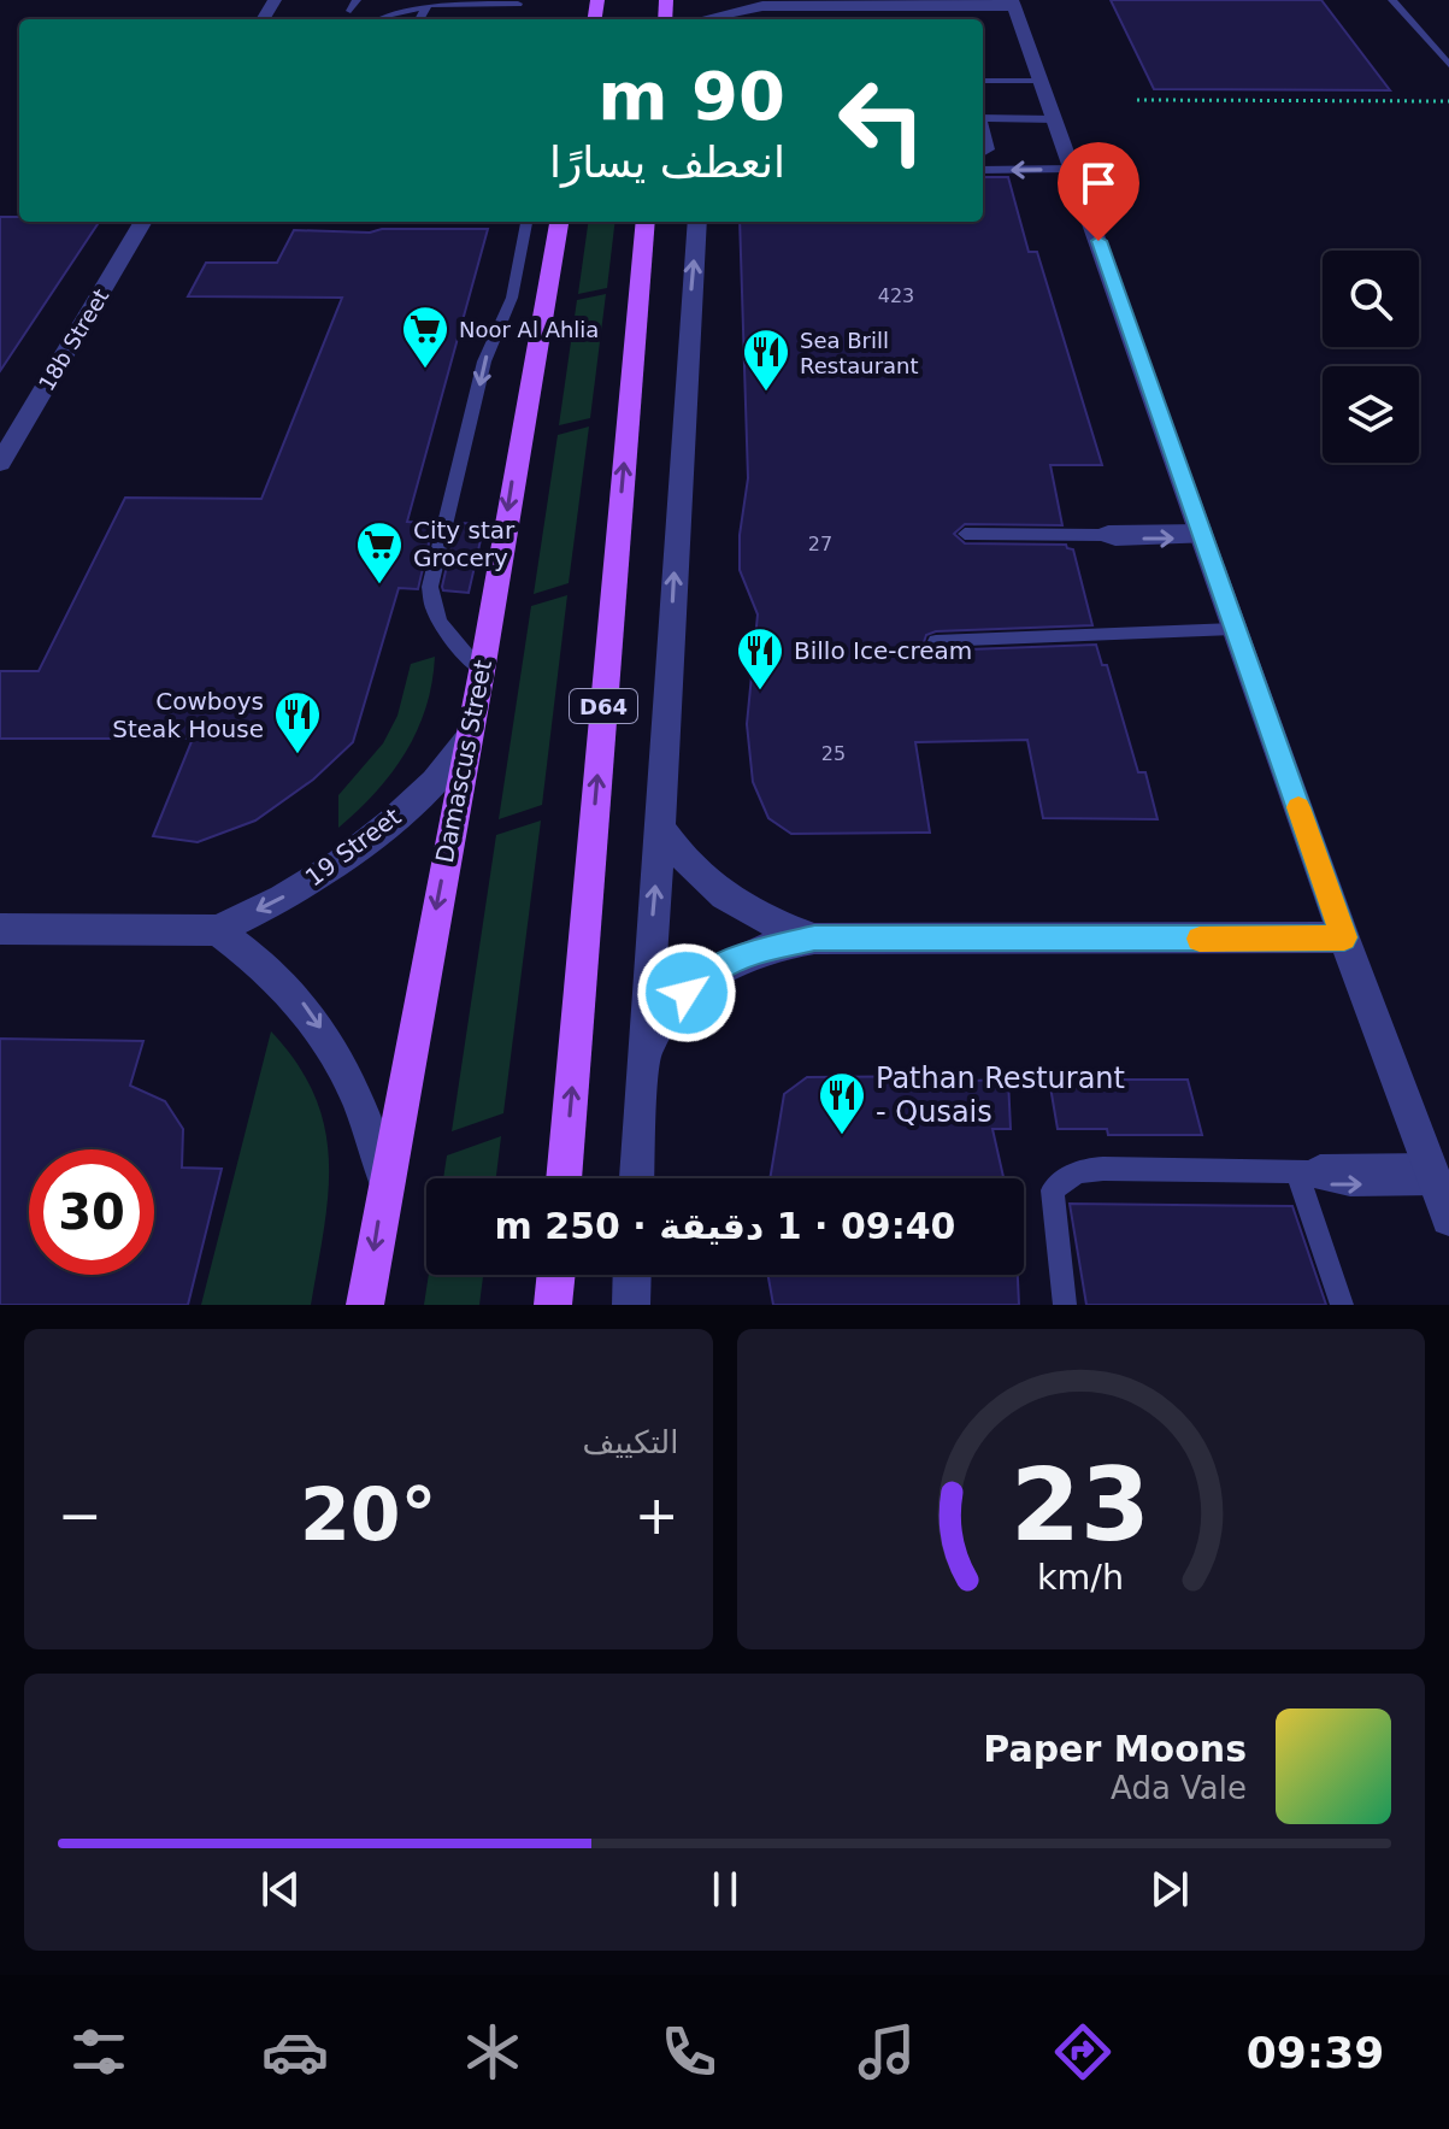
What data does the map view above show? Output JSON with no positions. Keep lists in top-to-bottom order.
{
  "streets": {
    "main road": ["D64", "Damascus Street"],
    "street": ["18b Street", "19 Street"]
  },
  "crossings": [
    ["Damascus Street", "19 Street"]
  ],
  "one_way": ["19 Street"],
  "places": {
    "supermarket": ["Noor Al Ahlia", "City star Grocery"],
    "restaurant": [
      "Sea Brill Restaurant",
      "Billo Ice-cream",
      "Cowboys Steak House",
      "Pathan Resturant - Qusais"
    ]
  },
  "house_numbers": ["423", "27", "25"],
  "page": {
    "turn": ["90 m", "انعطف يسارًا"],
    "limit": "30",
    "trip": "09:40 · 1 دقيقة · 250 m",
    "tile": "التكييف",
    "heat": ["−", "20°", "+"],
    "song": ["Paper Moons", "Ada Vale"],
    "tabs": "09:39",
    "gauge": ["23", "km/h"]
  }
}
